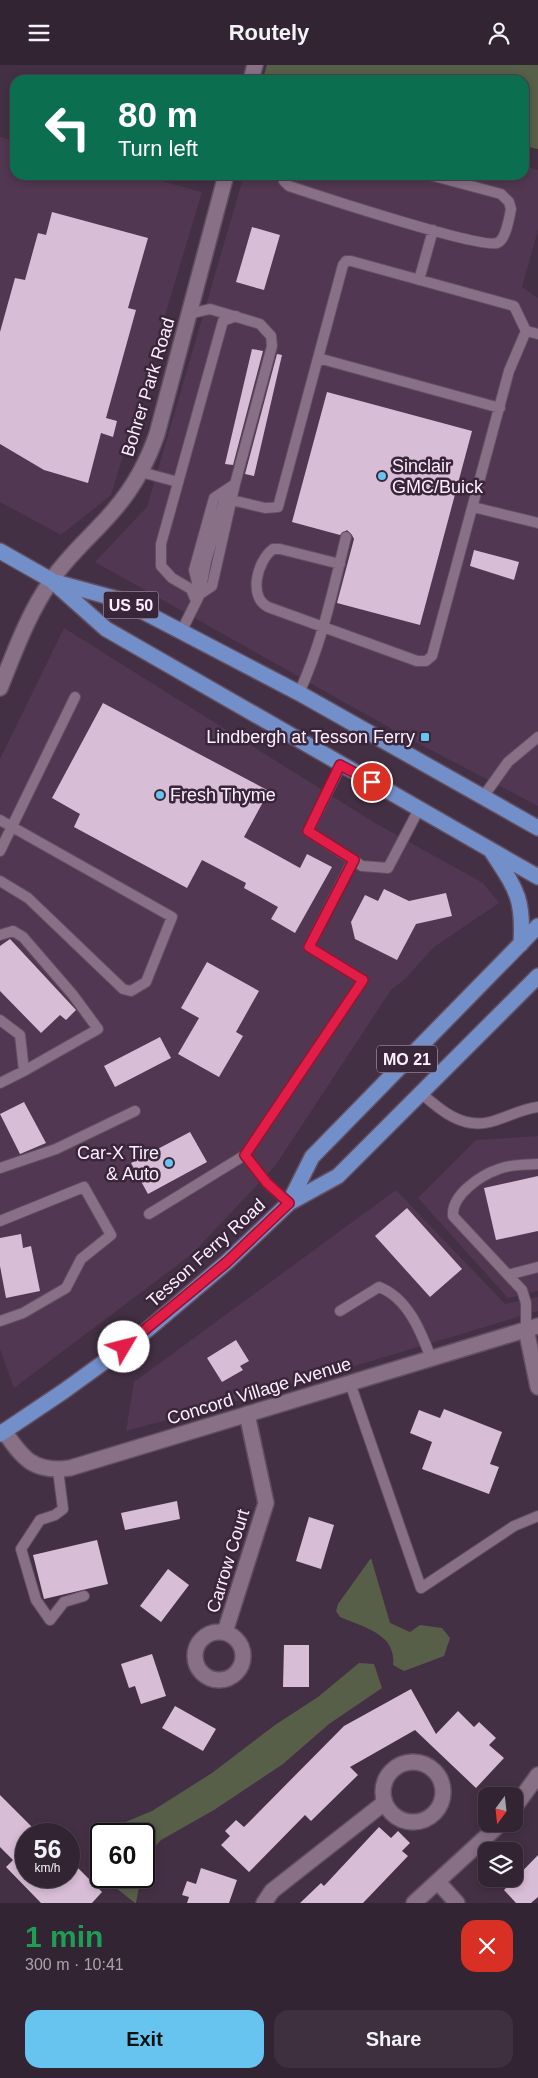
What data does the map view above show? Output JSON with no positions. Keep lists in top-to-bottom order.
{
  "streets": {
    "main road": ["US 50", "MO 21", "Tesson Ferry Road"],
    "street": ["Bohrer Park Road", "Concord Village Avenue", "Carrow Court"]
  },
  "crossings": [
    ["Bohrer Park Road", "US 50"],
    ["Tesson Ferry Road", "Concord Village Avenue"],
    ["Concord Village Avenue", "Carrow Court"]
  ],
  "places": {
    "other": ["Sinclair GMC/Buick", "Fresh Thyme", "Car-X Tire & Auto"],
    "transit": ["Lindbergh at Tesson Ferry"]
  },
  "north": "bottom",
  "page": {
    "header": "Routely",
    "turn": ["80 m", "Turn left"],
    "speed": "56 km/h",
    "limit": "60",
    "heading": ["1 min", "300 m · 10:41"],
    "buttons": ["Exit", "Share"]
  }
}
